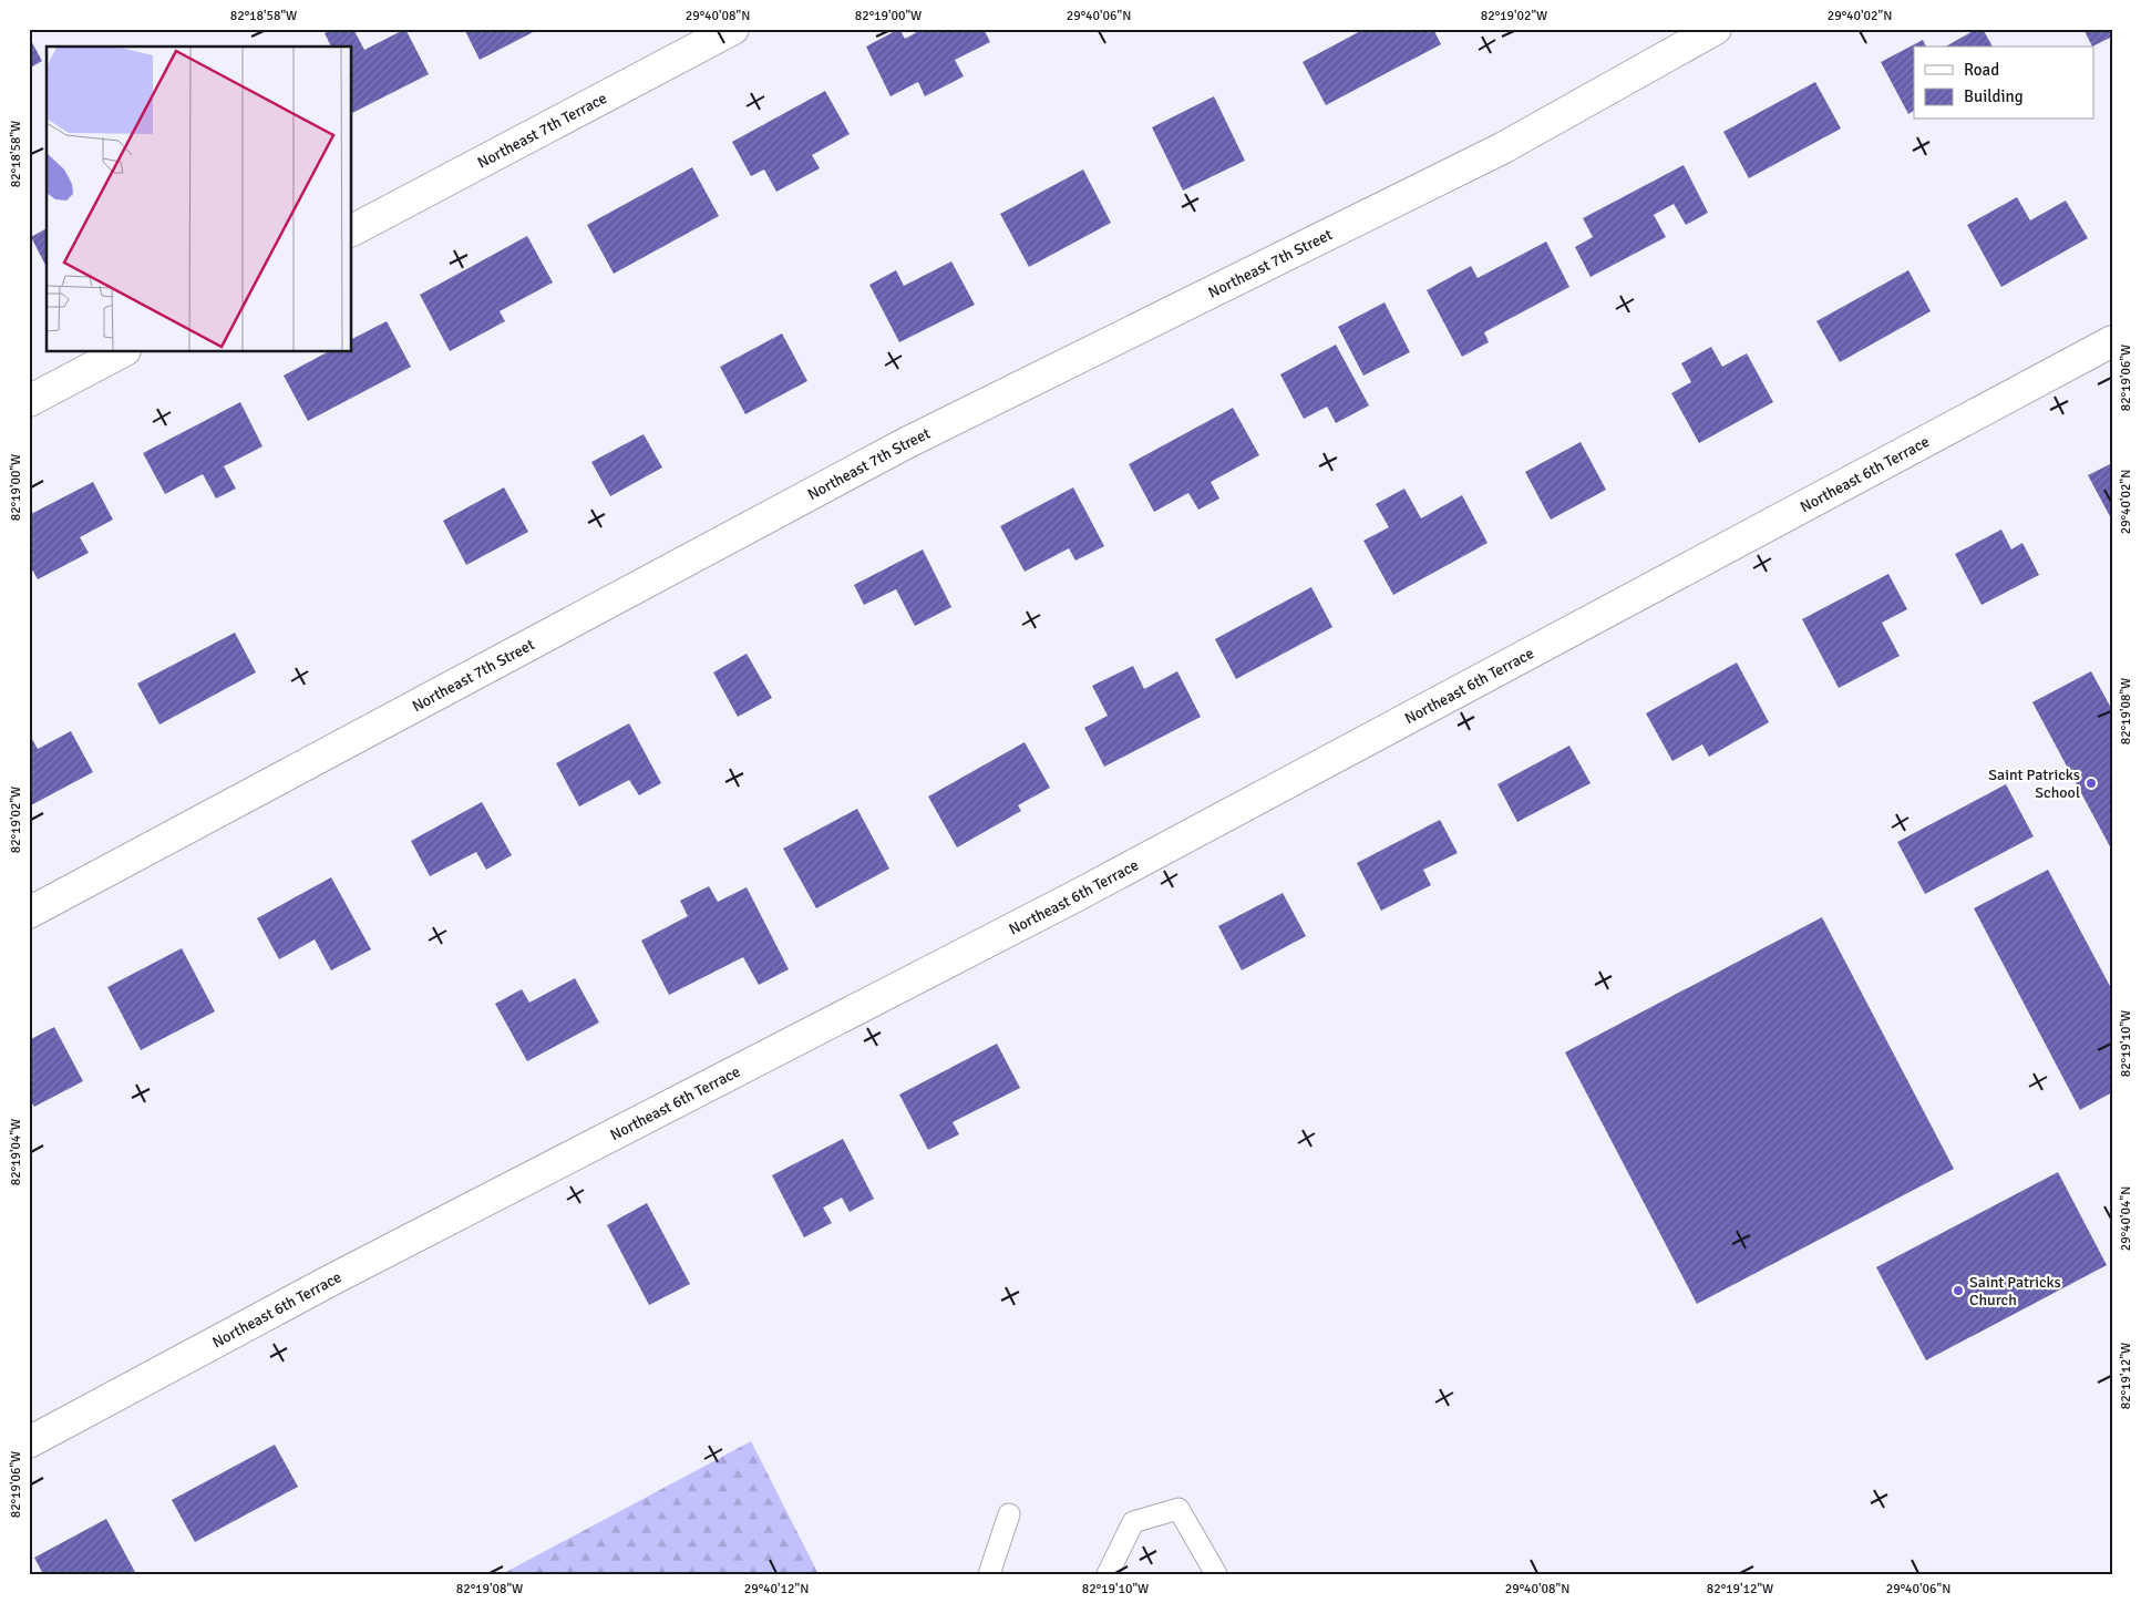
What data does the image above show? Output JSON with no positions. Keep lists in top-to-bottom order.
{
  "streets": {
    "street": ["Northeast 7th Terrace", "Northeast 7th Street", "Northeast 6th Terrace"]
  },
  "places": ["Saint Patricks School", "Saint Patricks Church"],
  "legend": ["Road", "Building"],
  "coordinates": [
    "82°18'58\"W",
    "29°40'08\"N",
    "82°19'00\"W",
    "29°40'06\"N",
    "82°19'02\"W",
    "29°40'02\"N",
    "82°19'06\"W",
    "82°19'08\"W",
    "82°19'10\"W",
    "82°19'04\"W",
    "29°40'04\"N",
    "82°19'12\"W",
    "29°40'12\"N"
  ]
}
